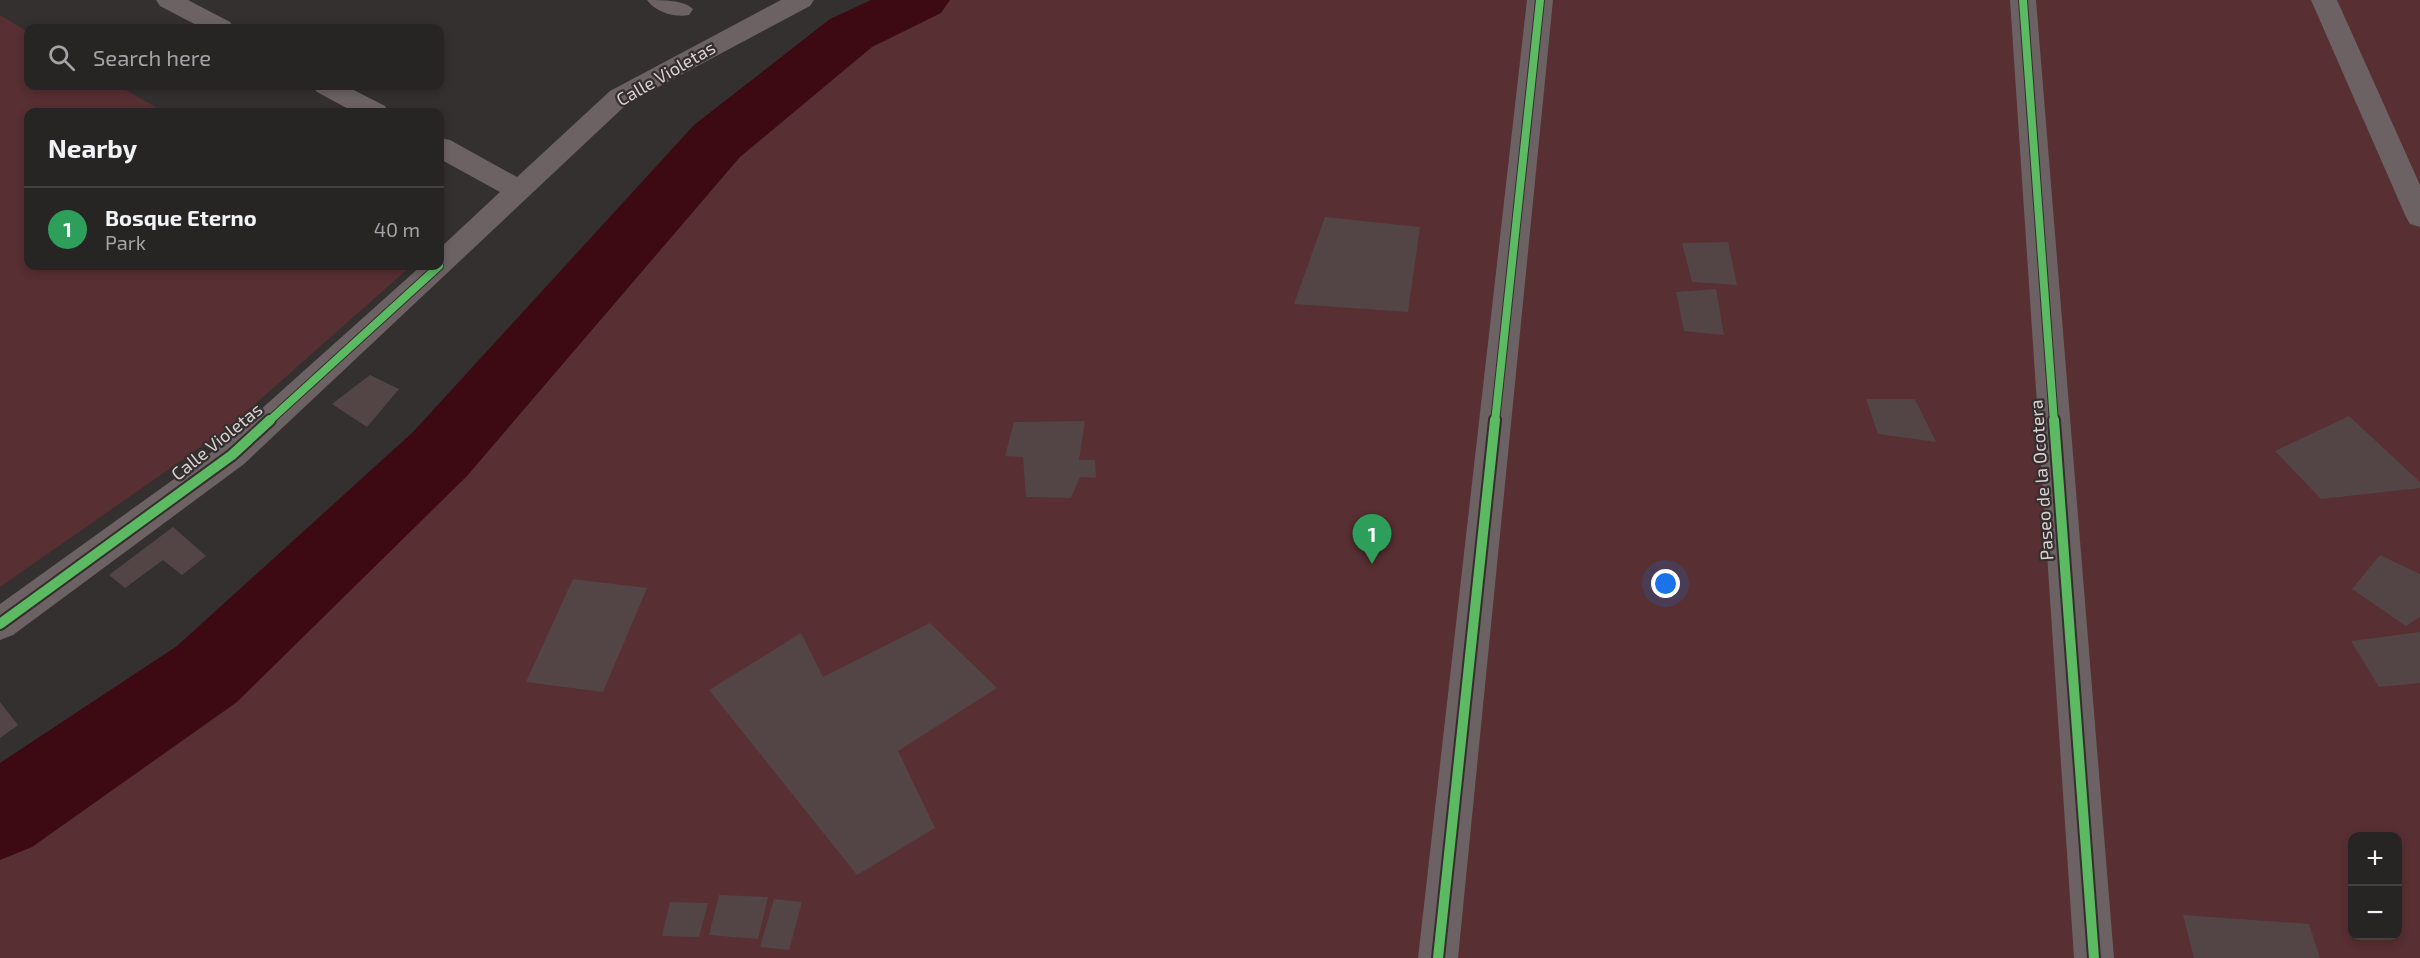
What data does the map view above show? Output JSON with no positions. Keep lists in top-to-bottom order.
{
  "streets": {
    "street": ["Calle Violetas", "Paseo de la Ocotera"]
  },
  "page": {
    "search": "Search here",
    "heading": "Nearby",
    "list": [
      {
        "mark": "1",
        "name": "Bosque Eterno",
        "note": "Park",
        "value": "40 m"
      }
    ],
    "pins": "1",
    "map_buttons": ["+", "−"]
  }
}
